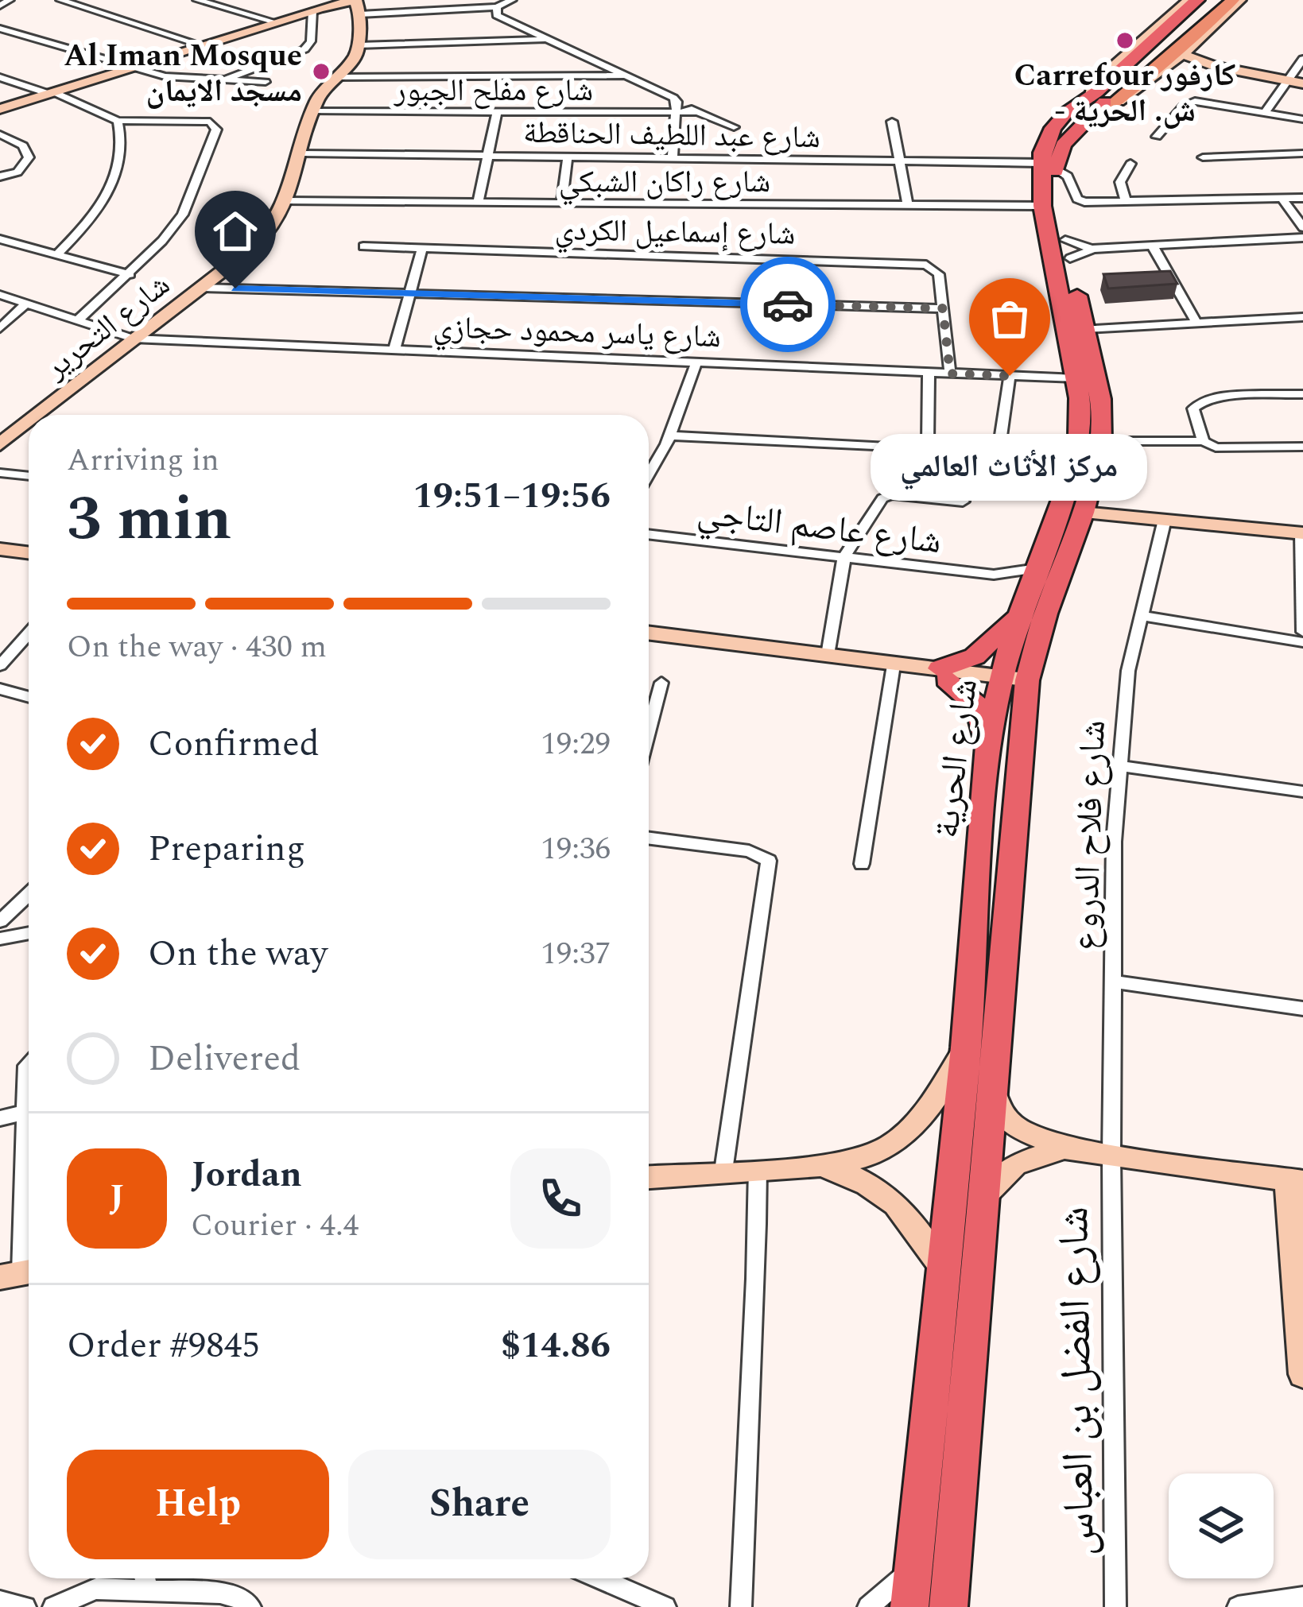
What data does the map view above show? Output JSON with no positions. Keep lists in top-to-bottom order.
{
  "streets": {
    "highway": ["شارع الحرية"],
    "street": [
      "شارع مفلح الجبور",
      "شارع عبد اللطيف الحناقطة",
      "شارع راكان الشبكي",
      "شارع إسماعيل الكردي",
      "شارع التحرير",
      "شارع ياسر محمود حجازي",
      "شارع عاصم التاجي",
      "شارع فلاح الدروع",
      "شارع الفضل بن العباس"
    ]
  },
  "crossings": [
    ["شارع مفلح الجبور", "شارع التحرير"],
    ["شارع عبد اللطيف الحناقطة", "شارع التحرير"],
    ["شارع عبد اللطيف الحناقطة", "شارع الحرية"],
    ["شارع راكان الشبكي", "شارع التحرير"],
    ["شارع راكان الشبكي", "شارع الحرية"],
    ["شارع إسماعيل الكردي", "شارع ياسر محمود حجازي"],
    ["شارع التحرير", "شارع ياسر محمود حجازي"],
    ["شارع ياسر محمود حجازي", "شارع الحرية"],
    ["شارع عاصم التاجي", "شارع الحرية"],
    ["شارع فلاح الدروع", "شارع الفضل بن العباس"]
  ],
  "places": ["Carrefour كارفور - ش. الحرية", "Al Iman Mosque مسجد الايمان", "مركز الأثاث العالمي"],
  "page": {
    "heading": ["3 min", "Arriving in", "19:51–19:56"],
    "panel": [
      "Jordan",
      "Courier · 4.4",
      "Order #9845",
      "$14.86"
    ],
    "bubble": "مركز الأثاث العالمي",
    "bar": "On the way · 430 m",
    "list": [
      ["Confirmed", "19:29"],
      ["Preparing", "19:36"],
      ["On the way", "19:37"],
      "Delivered"
    ],
    "round": "J",
    "buttons": ["Help", "Share"]
  }
}
